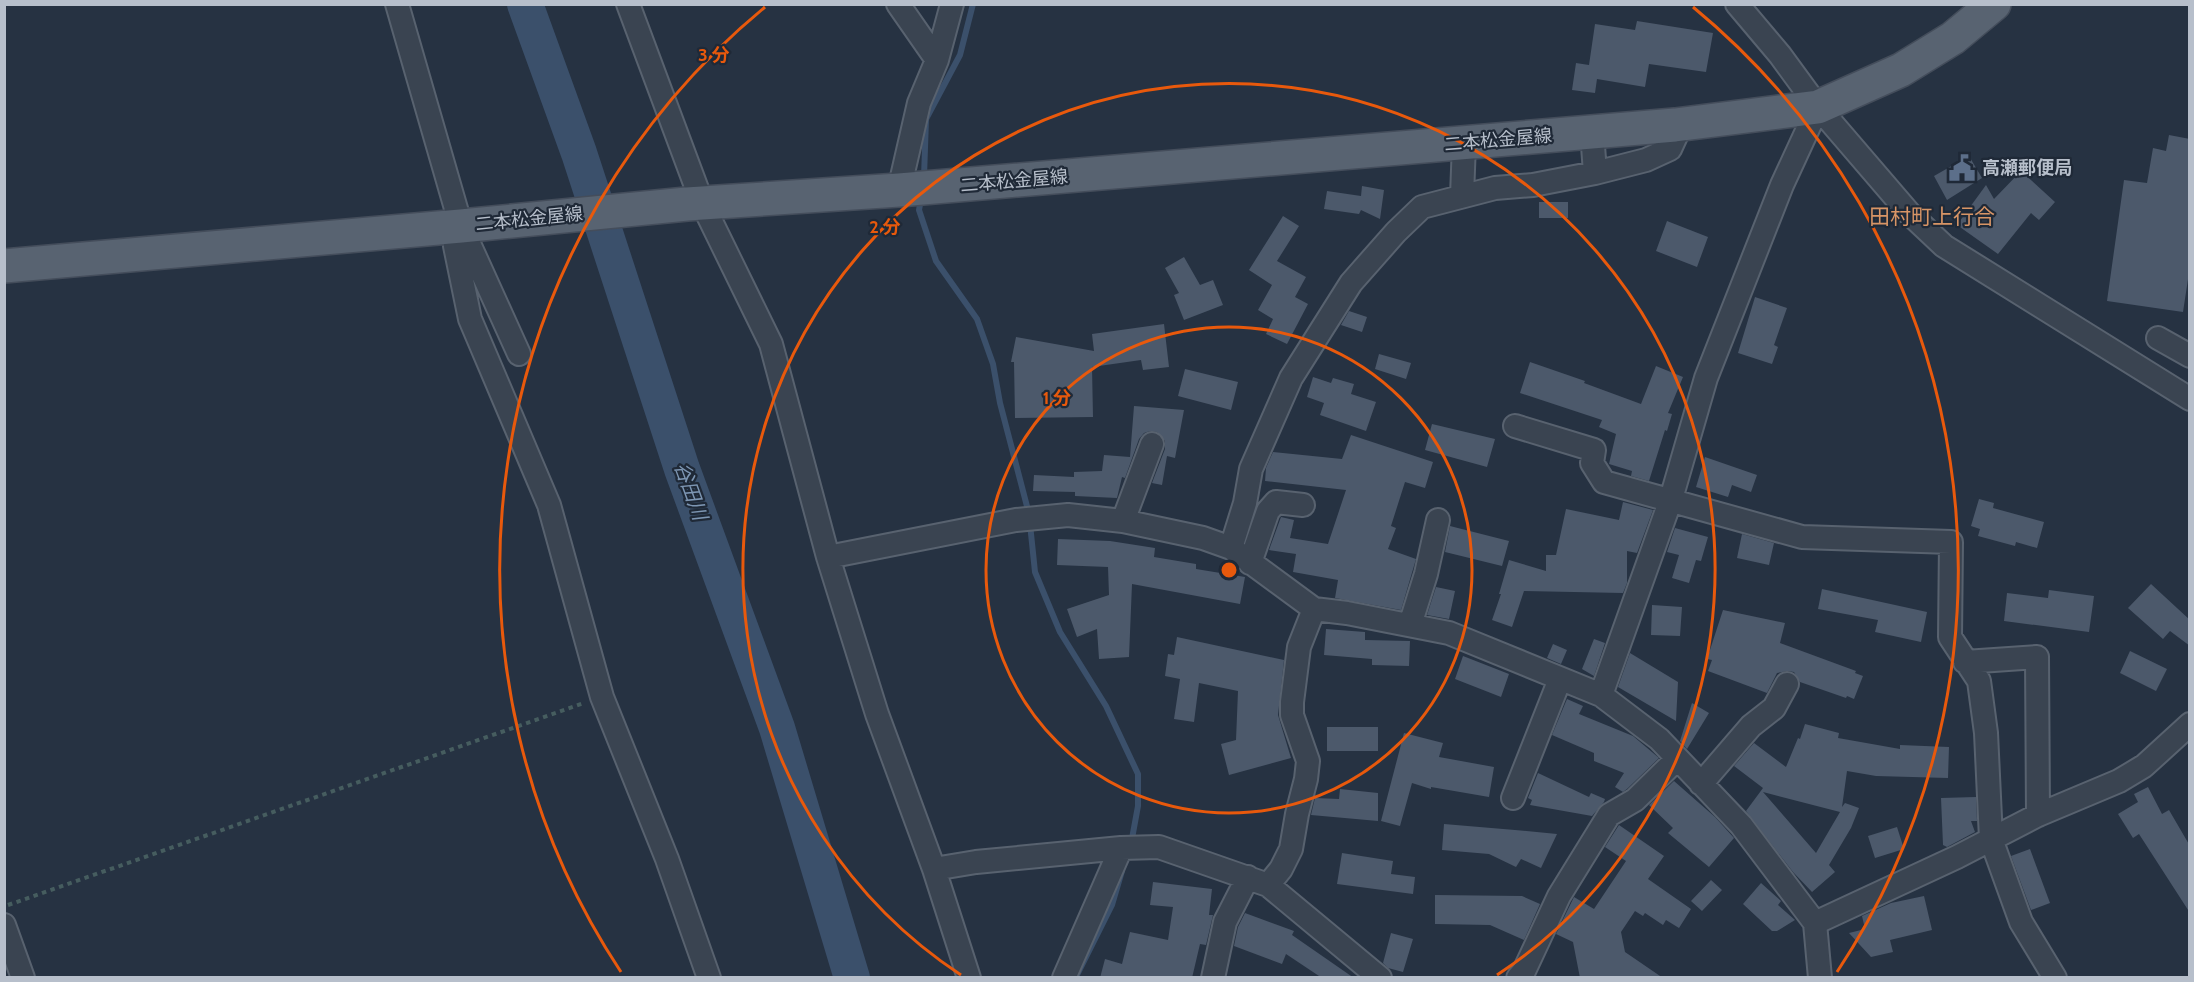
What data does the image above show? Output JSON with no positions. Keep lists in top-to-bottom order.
{
  "streets": {
    "main road": ["二本松金屋線"]
  },
  "districts": ["田村町上行合"],
  "water": ["谷田川"],
  "places": {
    "public building": ["高瀬郵便局"]
  },
  "rings": ["3 分", "2 分", "1 分"]
}
